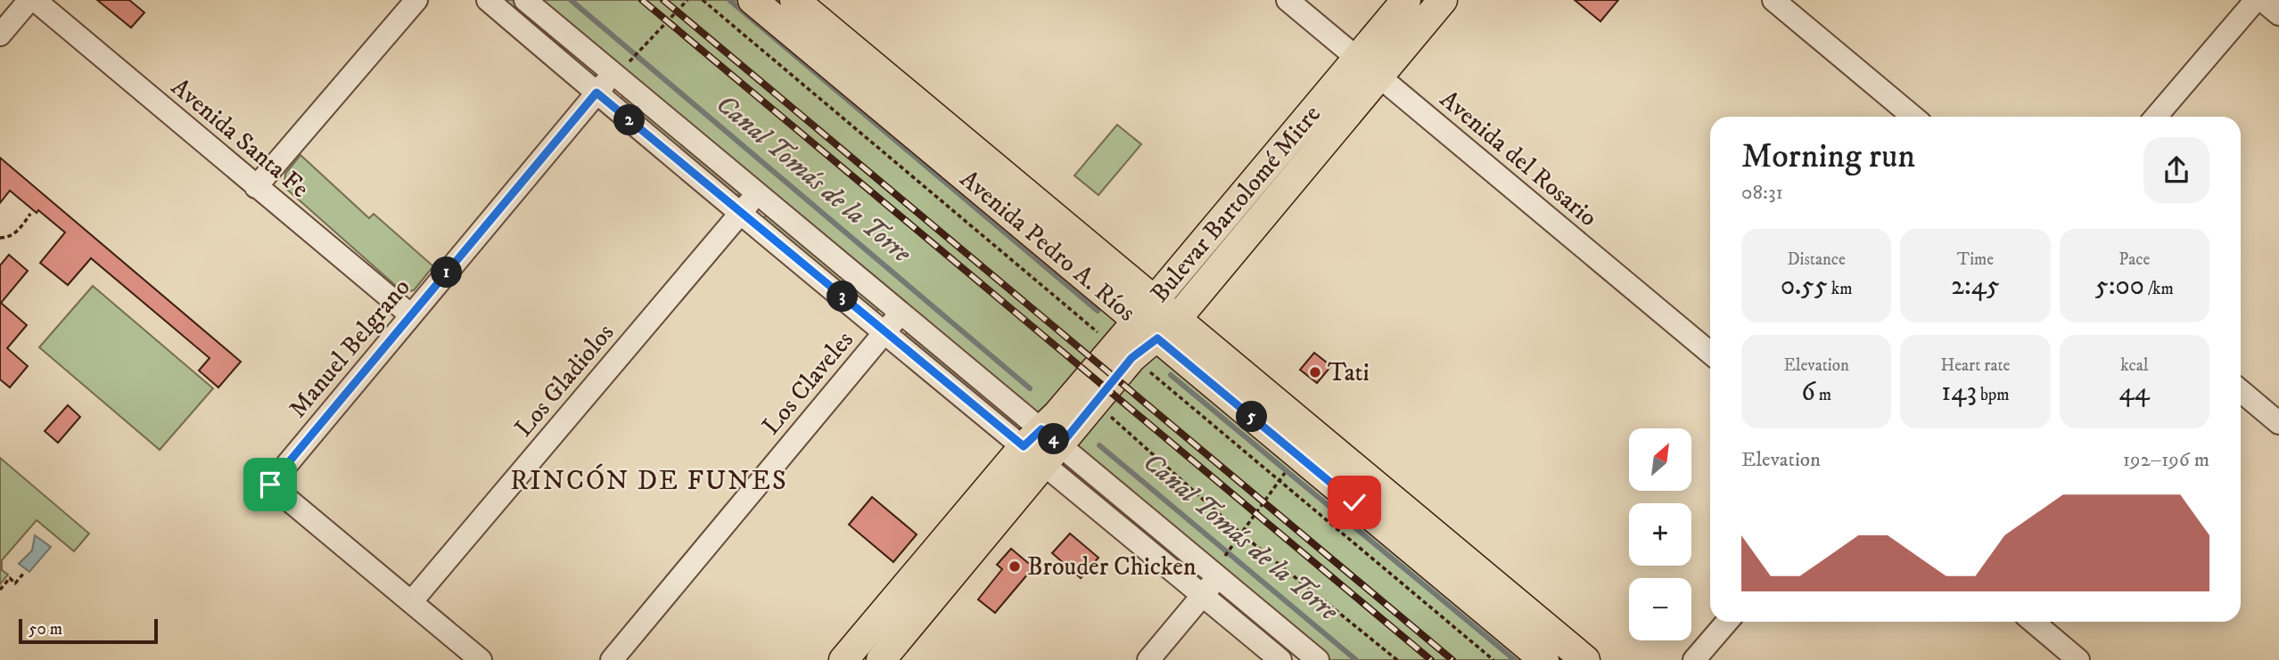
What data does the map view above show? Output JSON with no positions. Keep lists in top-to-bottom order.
{
  "streets": {
    "main road": ["Bulevar Bartolomé Mitre", "Avenida Pedro A. Ríos"],
    "street": [
      "Avenida Santa Fe",
      "Avenida del Rosario",
      "Manuel Belgrano",
      "Los Gladiolos",
      "Los Claveles"
    ]
  },
  "crossings": [
    ["Avenida Santa Fe", "Manuel Belgrano"],
    ["Avenida del Rosario", "Bulevar Bartolomé Mitre"],
    ["Bulevar Bartolomé Mitre", "Avenida Pedro A. Ríos"],
    ["Manuel Belgrano", "Los Gladiolos"]
  ],
  "districts": ["RINCÓN DE FUNES"],
  "water": ["Canal Tomás de la Torre"],
  "places": ["Tati", "Brouder Chicken"],
  "scale_bar": "50 m",
  "north": "top right",
  "page": {
    "pins": [
      "2",
      "1",
      "3",
      "5",
      "4"
    ],
    "heading": ["Morning run", "08:31"],
    "stats": [
      ["Distance", "0.55 km"],
      ["Time", "2:45"],
      ["Pace", "5:00 /km"],
      ["Elevation", "6 m"],
      ["Heart rate", "143 bpm"],
      ["kcal", "44"]
    ],
    "map_buttons": ["+", "−"],
    "chart": ["Elevation", "192–196 m"],
    "scale": "50 m"
  }
}
